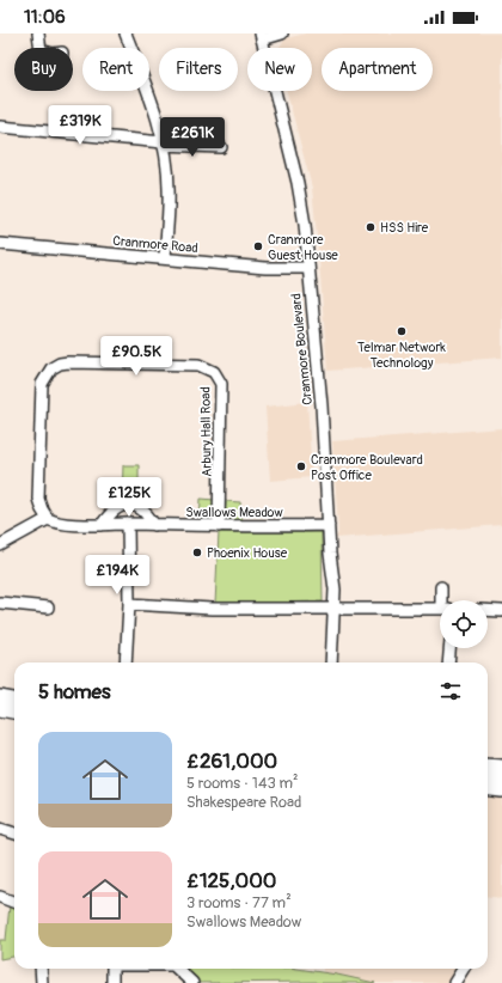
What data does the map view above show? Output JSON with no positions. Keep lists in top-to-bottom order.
{
  "streets": {
    "street": [
      "Cranmore Road",
      "Cranmore Boulevard",
      "Arbury Hall Road",
      "Swallows Meadow"
    ]
  },
  "crossings": [
    ["Cranmore Road", "Cranmore Boulevard"],
    ["Cranmore Boulevard", "Swallows Meadow"],
    ["Arbury Hall Road", "Swallows Meadow"]
  ],
  "places": [
    "HSS Hire",
    "Cranmore Guest House",
    "Telmar Network Technology",
    "Cranmore Boulevard Post Office",
    "Phoenix House"
  ],
  "page": {
    "status": "11:06",
    "chip": [
      "Buy",
      "Rent",
      "Filters",
      "New",
      "Apartment"
    ],
    "price": [
      "£319K",
      "£261K",
      "£90.5K",
      "£125K",
      "£194K"
    ],
    "heading": "5 homes",
    "list": [
      {
        "name": "£261,000",
        "note": "5 rooms · 143 m² · Shakespeare Road"
      },
      {
        "name": "£125,000",
        "note": "3 rooms · 77 m² · Swallows Meadow"
      }
    ]
  }
}
